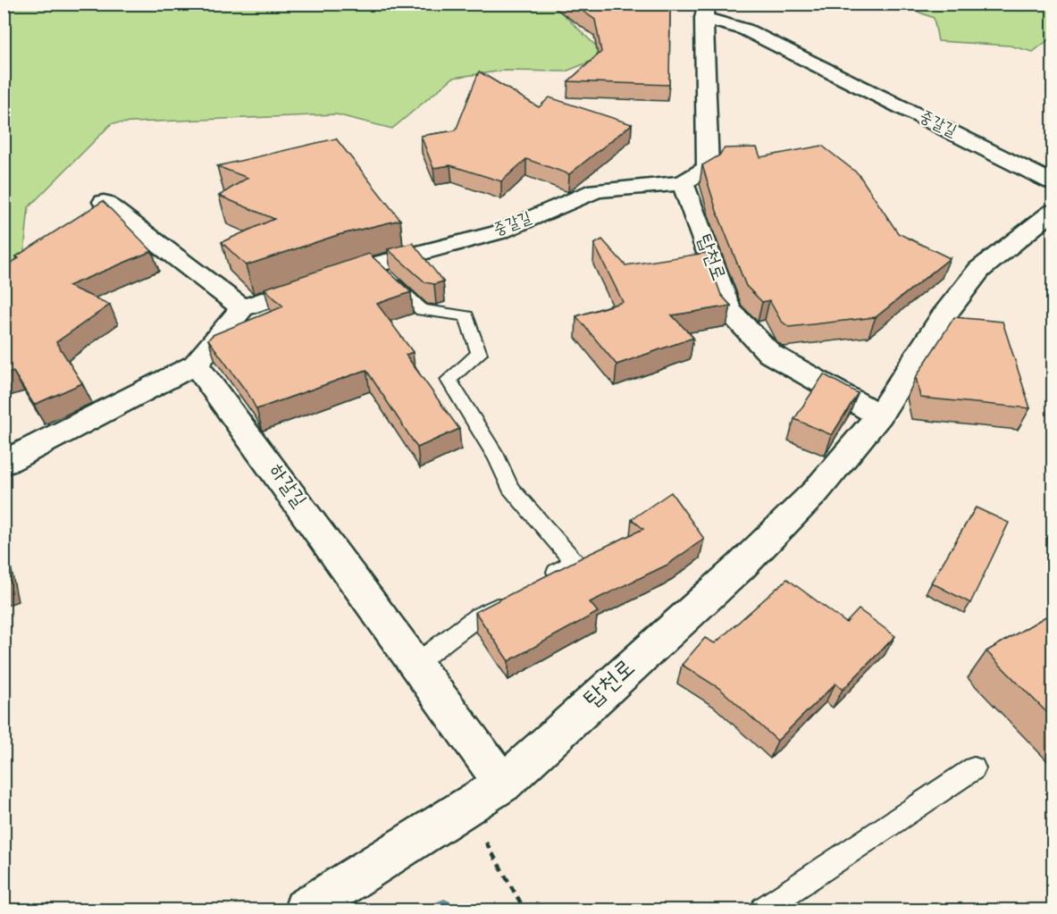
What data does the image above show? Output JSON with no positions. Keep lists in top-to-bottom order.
{
  "streets": {
    "street": ["중갈길", "탑천로", "하갈길"]
  },
  "crossings": [
    ["중갈길", "탑천로"],
    ["탑천로", "하갈길"]
  ]
}
